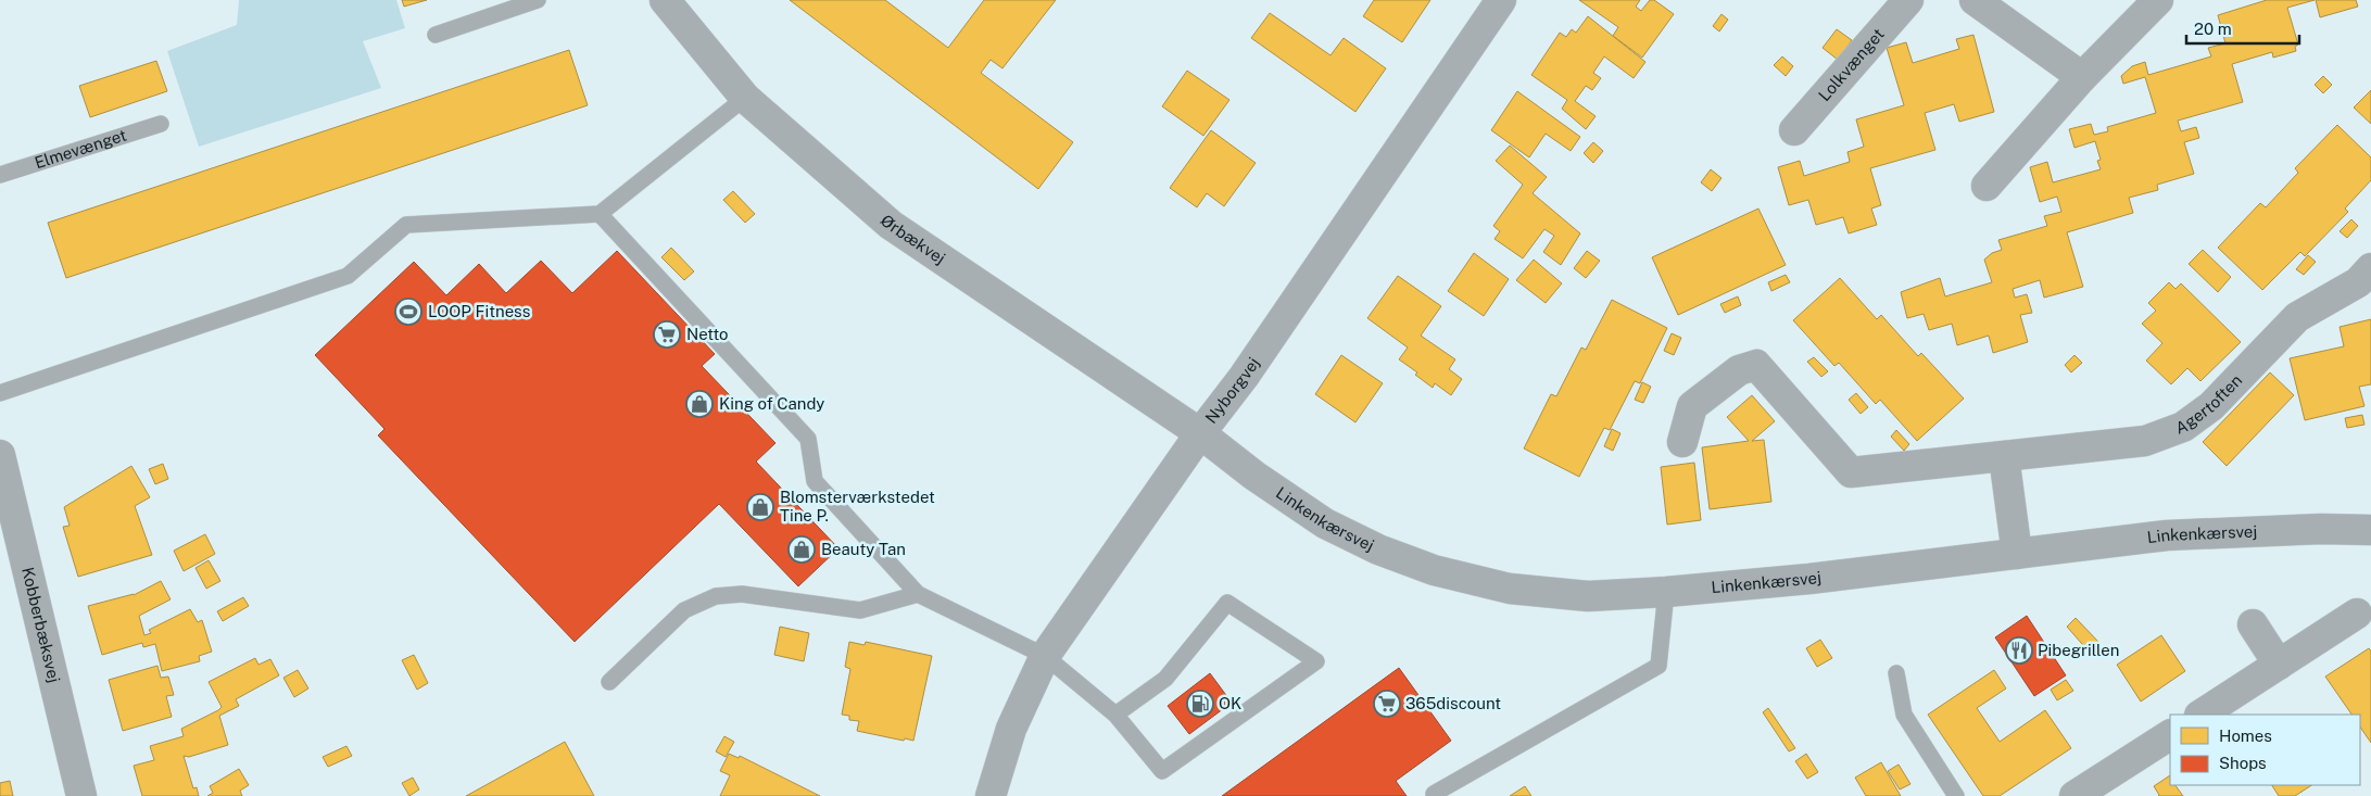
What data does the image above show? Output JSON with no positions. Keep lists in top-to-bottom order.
{
  "streets": {
    "street": [
      "Lolkvænget",
      "Ørbækvej",
      "Nyborgvej",
      "Agertoften",
      "Linkenkærsvej",
      "Kobberbæksvej"
    ],
    "lane": ["Elmevænget"]
  },
  "crossings": [
    ["Ørbækvej", "Nyborgvej"],
    ["Ørbækvej", "Linkenkærsvej"],
    ["Nyborgvej", "Linkenkærsvej"]
  ],
  "places": {
    "sports": ["LOOP Fitness"],
    "supermarket": ["Netto", "365discount"],
    "shop": ["King of Candy", "Blomsterværkstedet Tine P.", "Beauty Tan"],
    "restaurant": ["Pibegrillen"],
    "fuel station": ["OK"]
  },
  "legend": ["Homes", "Shops"],
  "scale_bar": "20 m"
}
